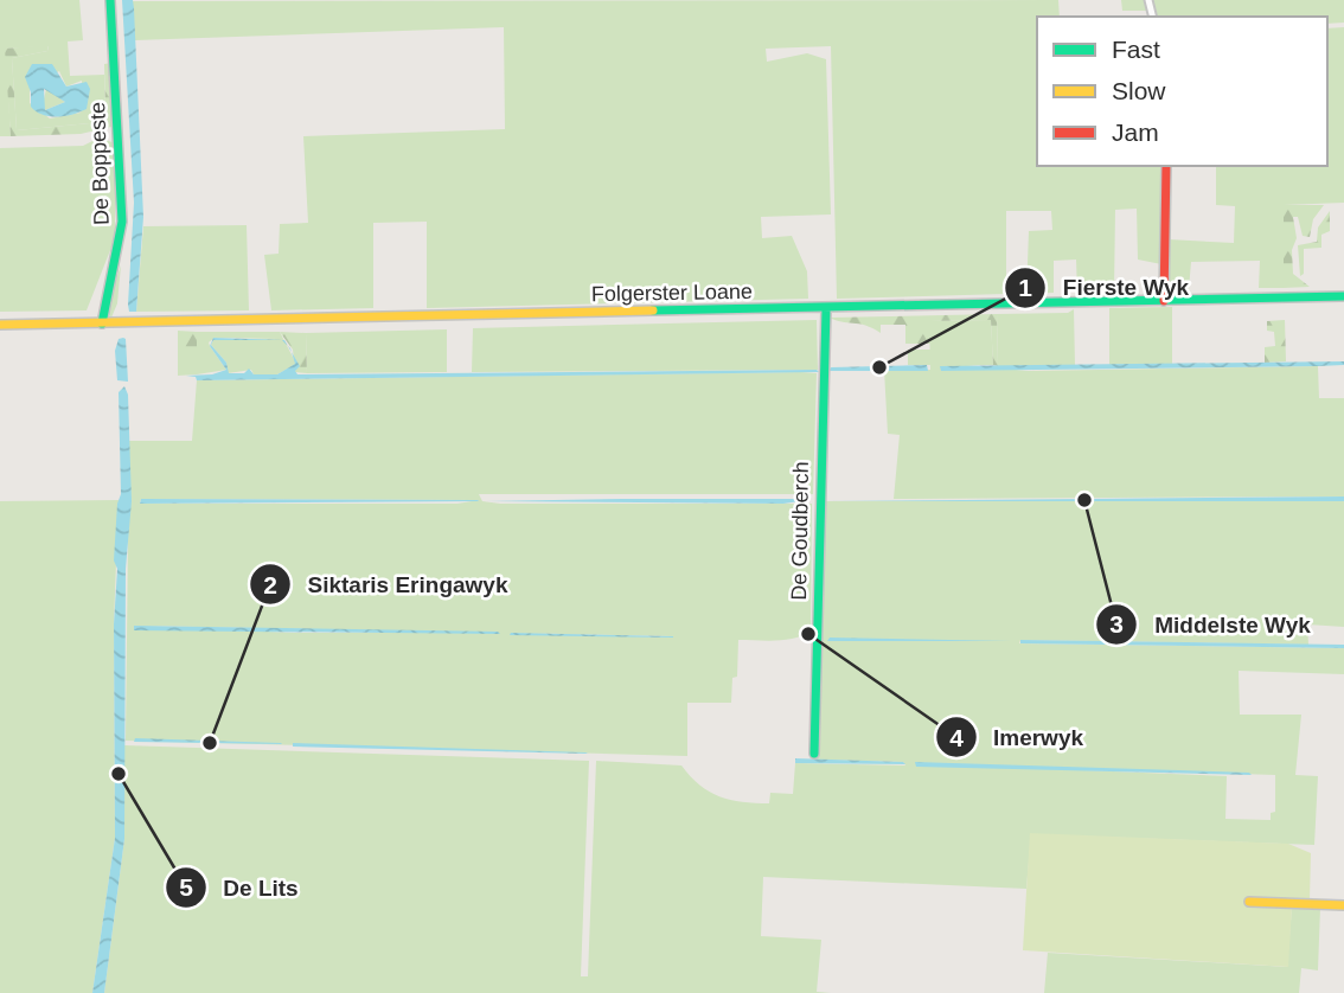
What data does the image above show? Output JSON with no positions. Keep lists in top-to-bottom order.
{
  "streets": {
    "main road": ["De Boppeste", "Folgerster Loane", "De Goudberch"]
  },
  "crossings": [
    ["De Boppeste", "Folgerster Loane"],
    ["Folgerster Loane", "De Goudberch"]
  ],
  "places": [
    "Fierste Wyk",
    "Middelste Wyk",
    "Imerwyk",
    "Siktaris Eringawyk",
    "De Lits"
  ],
  "legend": ["Fast", "Slow", "Jam"]
}
